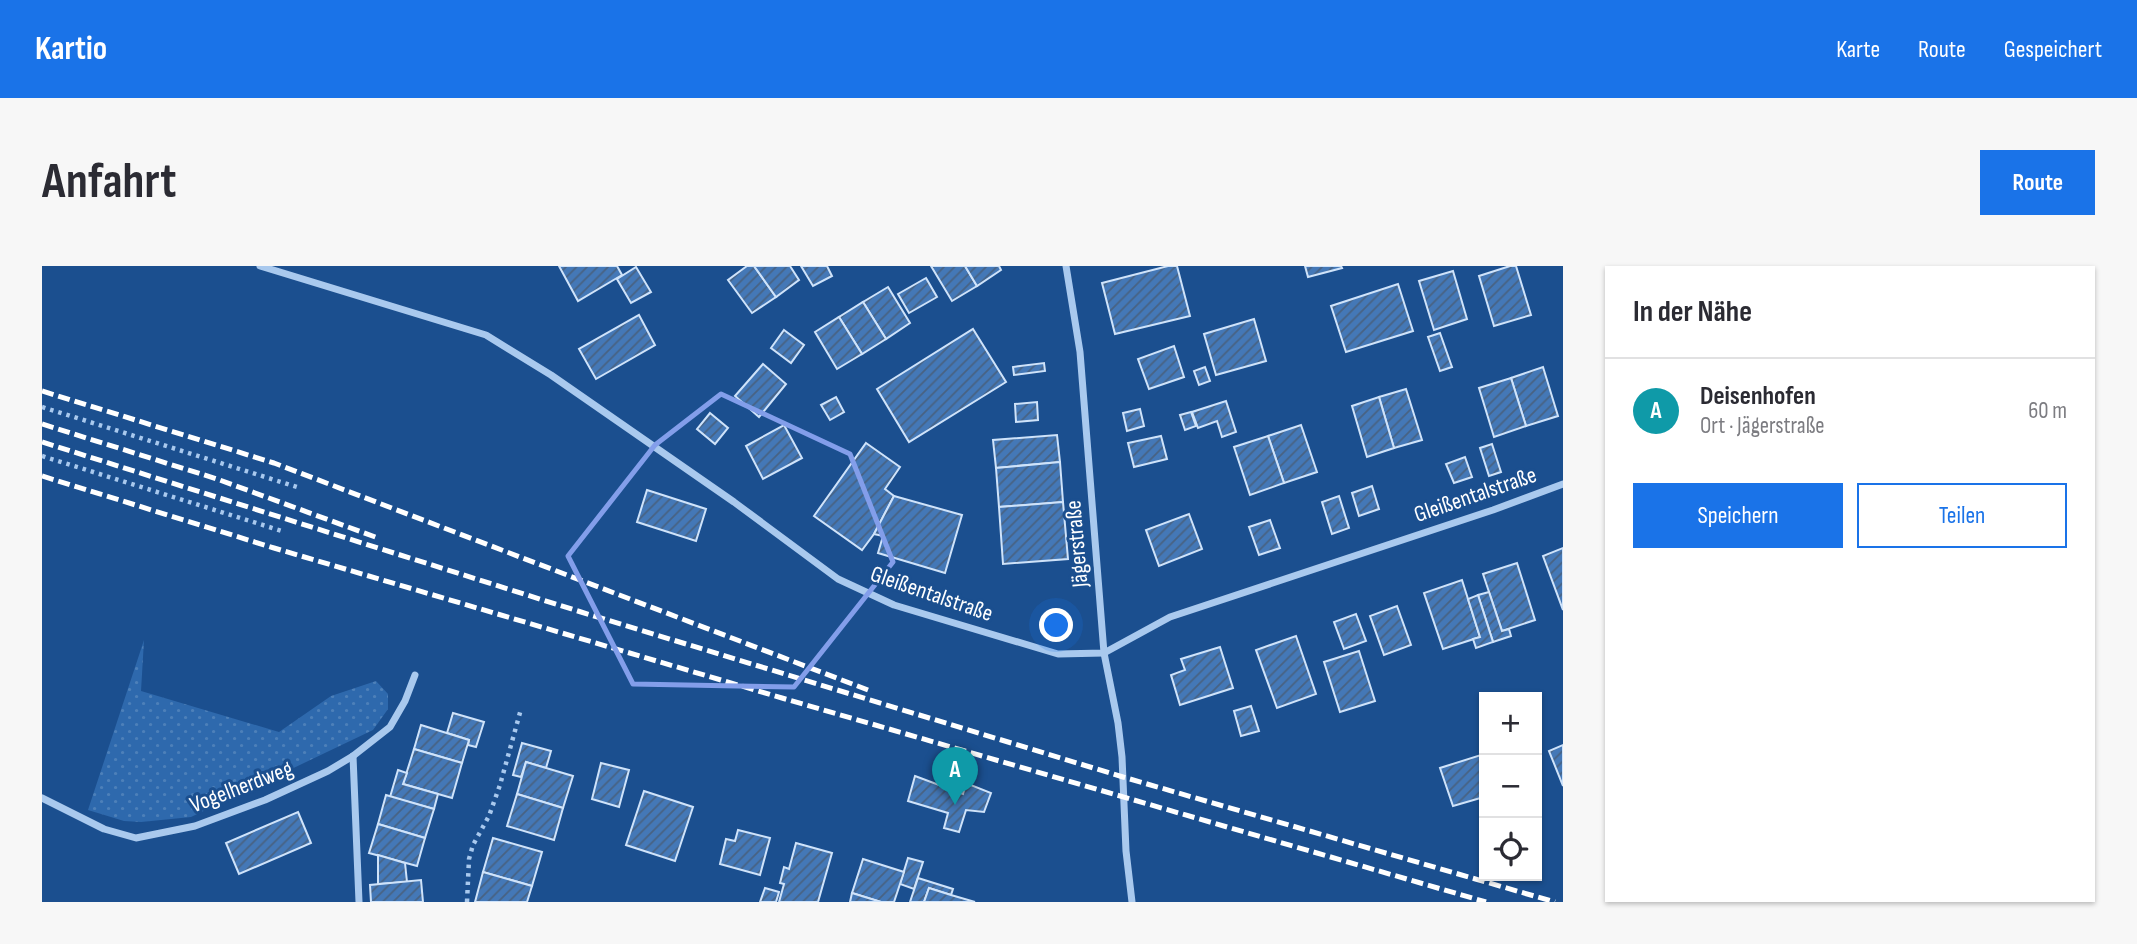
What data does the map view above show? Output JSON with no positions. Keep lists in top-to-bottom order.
{
  "streets": {
    "street": ["Gleißentalstraße", "Jägerstraße", "Vogelherdweg"]
  },
  "crossings": [
    ["Gleißentalstraße", "Jägerstraße"]
  ],
  "page": {
    "header": "Kartio",
    "nav": ["Karte", "Route", "Gespeichert"],
    "buttons": [
      "Route",
      ["Speichern", "Teilen"]
    ],
    "title": "Anfahrt",
    "heading": "In der Nähe",
    "list": [
      {
        "mark": "A",
        "name": "Deisenhofen",
        "note": "Ort · Jägerstraße",
        "value": "60 m"
      }
    ],
    "map_buttons": ["+", "−"],
    "pins": "A"
  }
}
